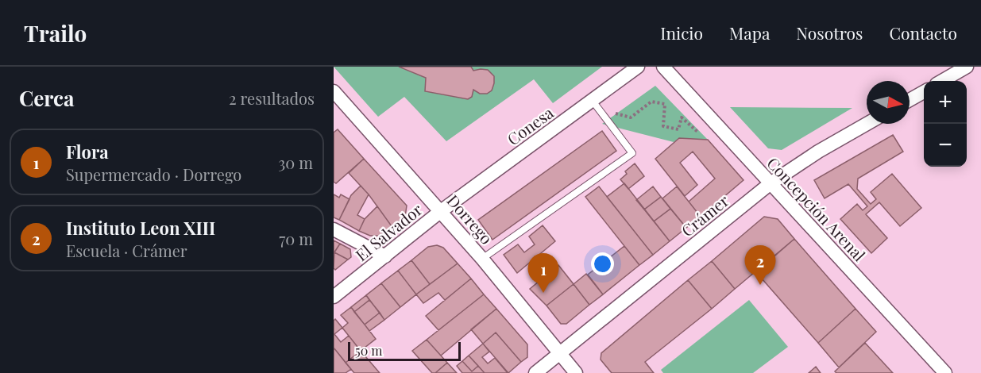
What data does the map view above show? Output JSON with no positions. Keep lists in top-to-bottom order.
{
  "streets": {
    "street": [
      "Conesa",
      "Concepción Arenal",
      "Crámer",
      "Dorrego",
      "El Salvador"
    ]
  },
  "crossings": [
    ["Conesa", "Dorrego"],
    ["Conesa", "El Salvador"],
    ["Concepción Arenal", "Crámer"],
    ["Crámer", "Dorrego"],
    ["Dorrego", "El Salvador"]
  ],
  "scale_bar": "50 m",
  "north": "right",
  "page": {
    "header": "Trailo",
    "nav": [
      "Inicio",
      "Mapa",
      "Nosotros",
      "Contacto"
    ],
    "heading": ["Cerca", "2 resultados"],
    "map_buttons": ["+", "−"],
    "list": [
      {
        "mark": "1",
        "name": "Flora",
        "note": "Supermercado · Dorrego",
        "value": "30 m"
      },
      {
        "mark": "2",
        "name": "Instituto Leon XIII",
        "note": "Escuela · Crámer",
        "value": "70 m"
      }
    ],
    "pins": ["2", "1"],
    "scale": "50 m"
  }
}
